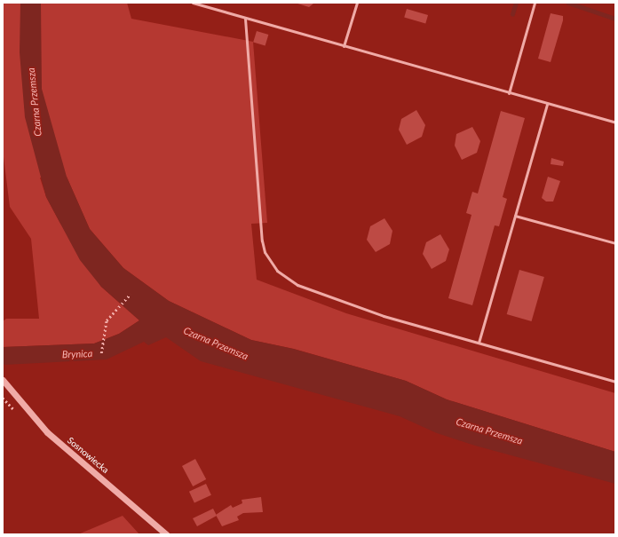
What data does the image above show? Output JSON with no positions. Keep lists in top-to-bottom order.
{
  "streets": {
    "street": ["Sosnowiecka"]
  },
  "water": ["Czarna Przemsza", "Brynica"]
}
